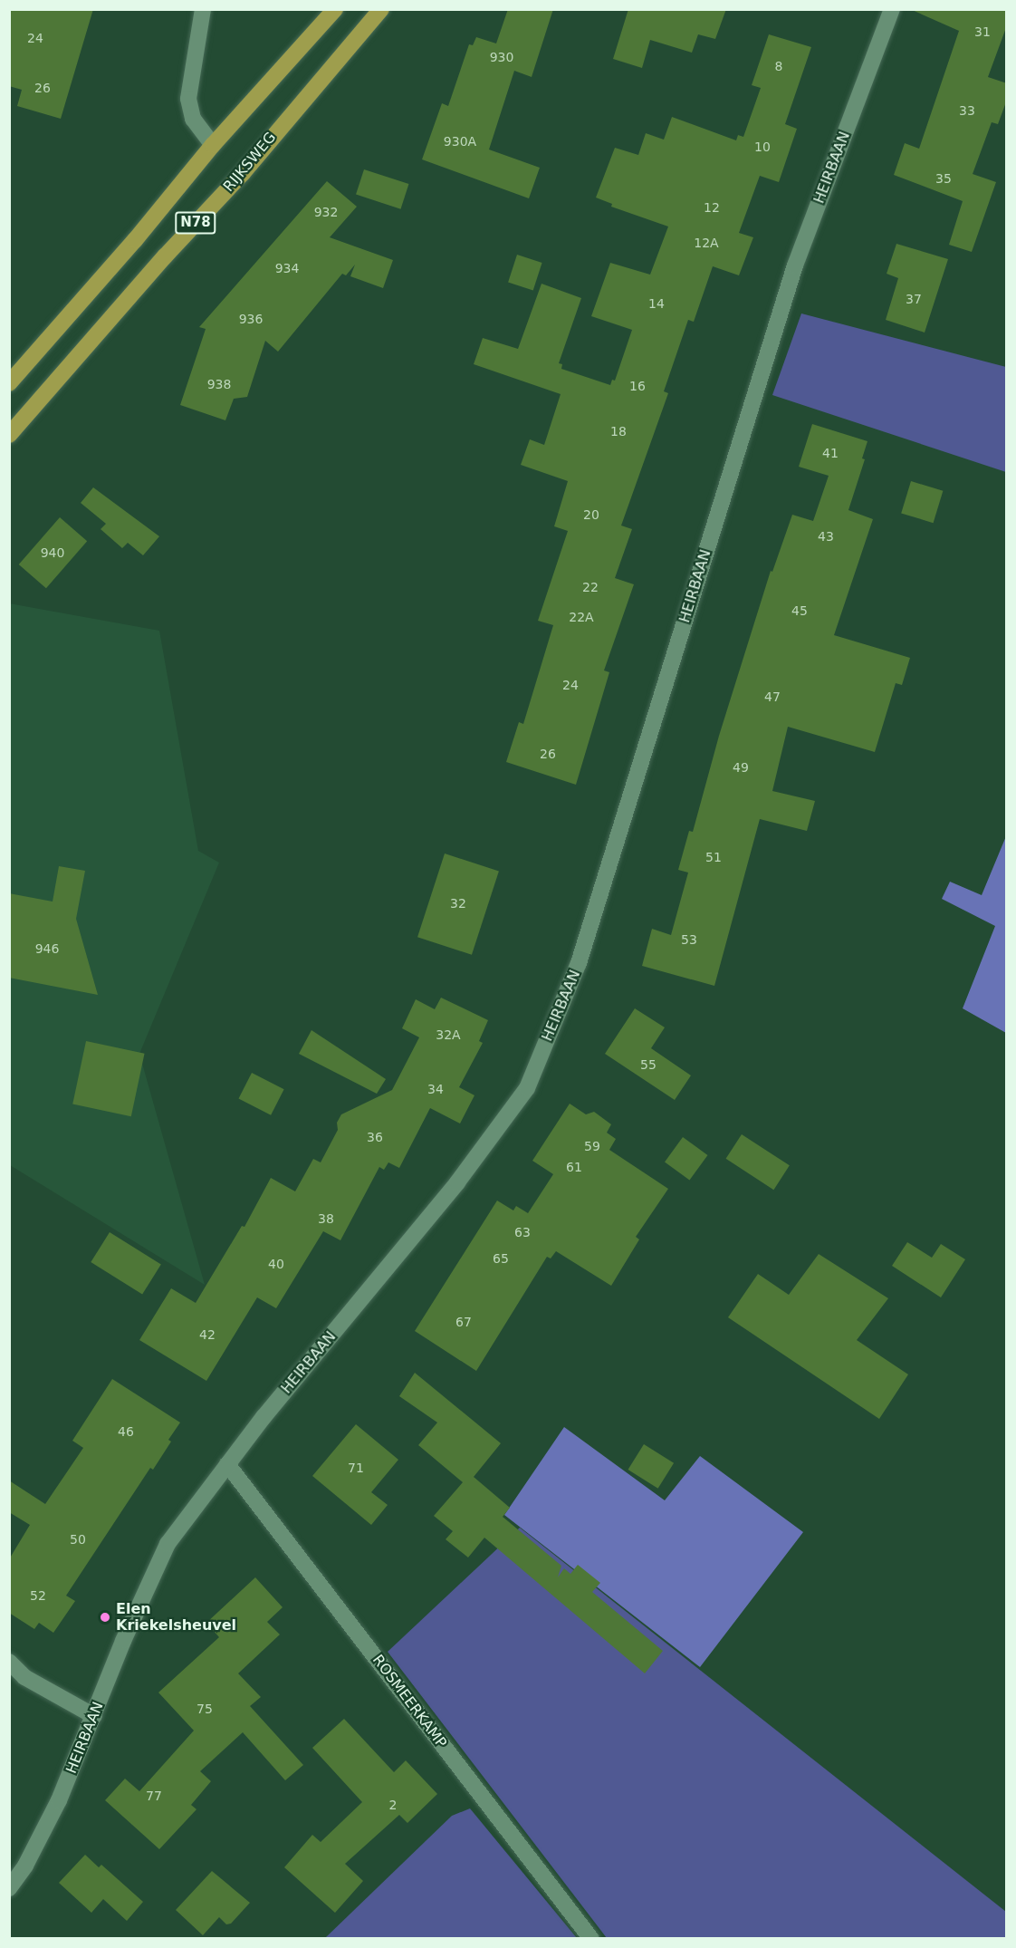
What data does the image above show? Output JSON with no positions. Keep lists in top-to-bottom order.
{
  "streets": {
    "main road": ["RIJKSWEG", "N78"],
    "street": ["HEIRBAAN", "ROSMEERKAMP"]
  },
  "crossings": [
    ["HEIRBAAN", "ROSMEERKAMP"]
  ],
  "places": ["Elen Kriekelsheuvel"],
  "house_numbers": [
    "31",
    "24",
    "930",
    "8",
    "26",
    "33",
    "930A",
    "10",
    "35",
    "12",
    "932",
    "12A",
    "934",
    "37",
    "14",
    "936",
    "938",
    "16",
    "18",
    "41",
    "20",
    "43",
    "940",
    "22",
    "45",
    "22A",
    "24",
    "47",
    "26",
    "49",
    "51",
    "32",
    "53",
    "946",
    "32A",
    "55",
    "34",
    "36",
    "59",
    "61",
    "38",
    "63",
    "65",
    "40",
    "67",
    "42",
    "46",
    "71",
    "50",
    "52",
    "75",
    "77",
    "2"
  ]
}
